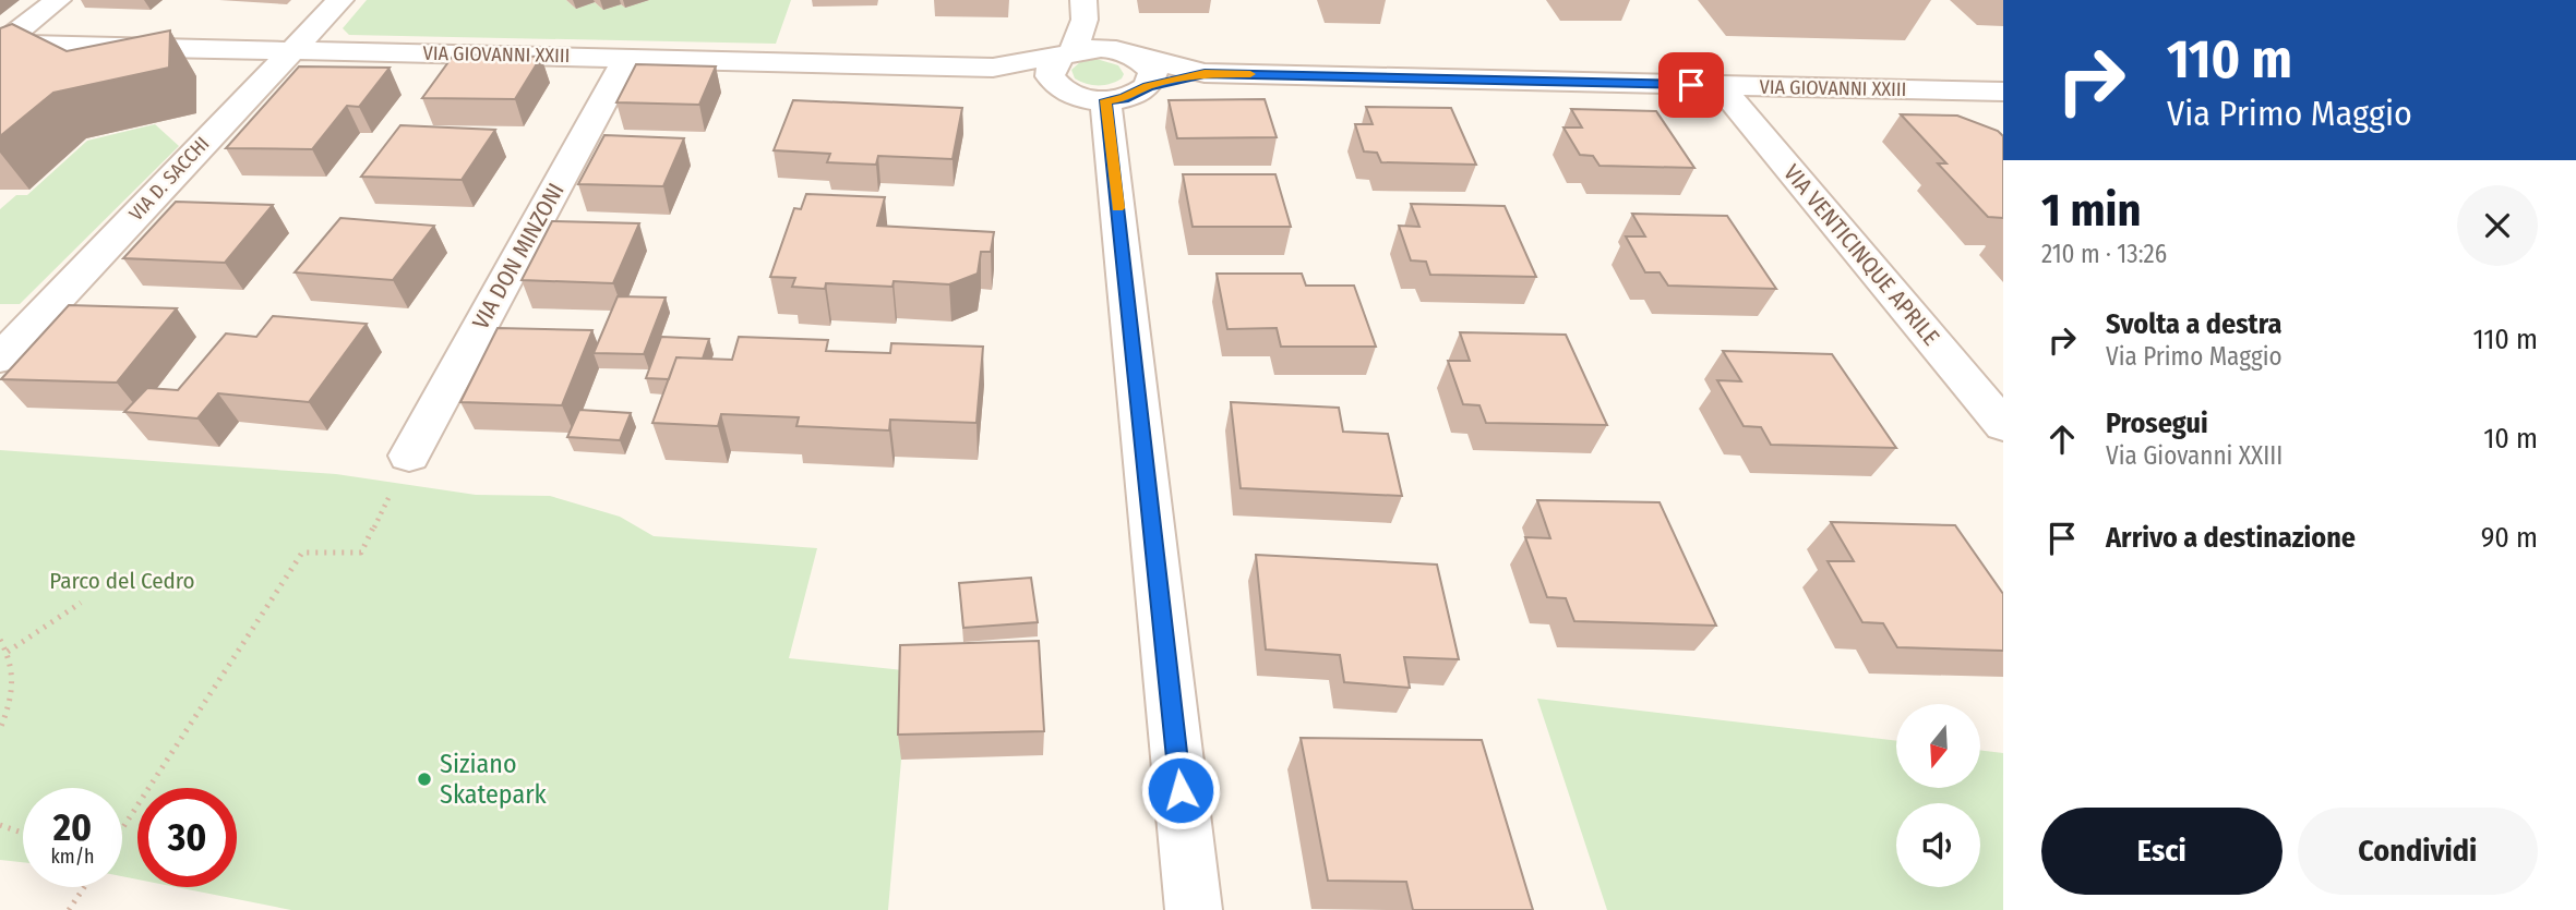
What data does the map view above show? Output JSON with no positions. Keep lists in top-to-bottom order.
{
  "streets": {
    "street": [
      "VIA GIOVANNI XXIII",
      "VIA D. SACCHI",
      "VIA VENTICINQUE APRILE",
      "VIA DON MINZONI"
    ]
  },
  "crossings": [
    ["VIA GIOVANNI XXIII", "VIA D. SACCHI"],
    ["VIA GIOVANNI XXIII", "VIA VENTICINQUE APRILE"],
    ["VIA GIOVANNI XXIII", "VIA DON MINZONI"]
  ],
  "parks": ["Parco del Cedro"],
  "places": ["Siziano Skatepark"],
  "north": "bottom",
  "page": {
    "turn": ["110 m", "Via Primo Maggio"],
    "heading": ["1 min", "210 m · 13:26"],
    "list": [
      {
        "name": "Svolta a destra",
        "note": "Via Primo Maggio",
        "value": "110 m"
      },
      {
        "name": "Prosegui",
        "note": "Via Giovanni XXIII",
        "value": "10 m"
      },
      {
        "name": "Arrivo a destinazione",
        "value": "90 m"
      }
    ],
    "speed": "20 km/h",
    "limit": "30",
    "buttons": ["Esci", "Condividi"]
  }
}
